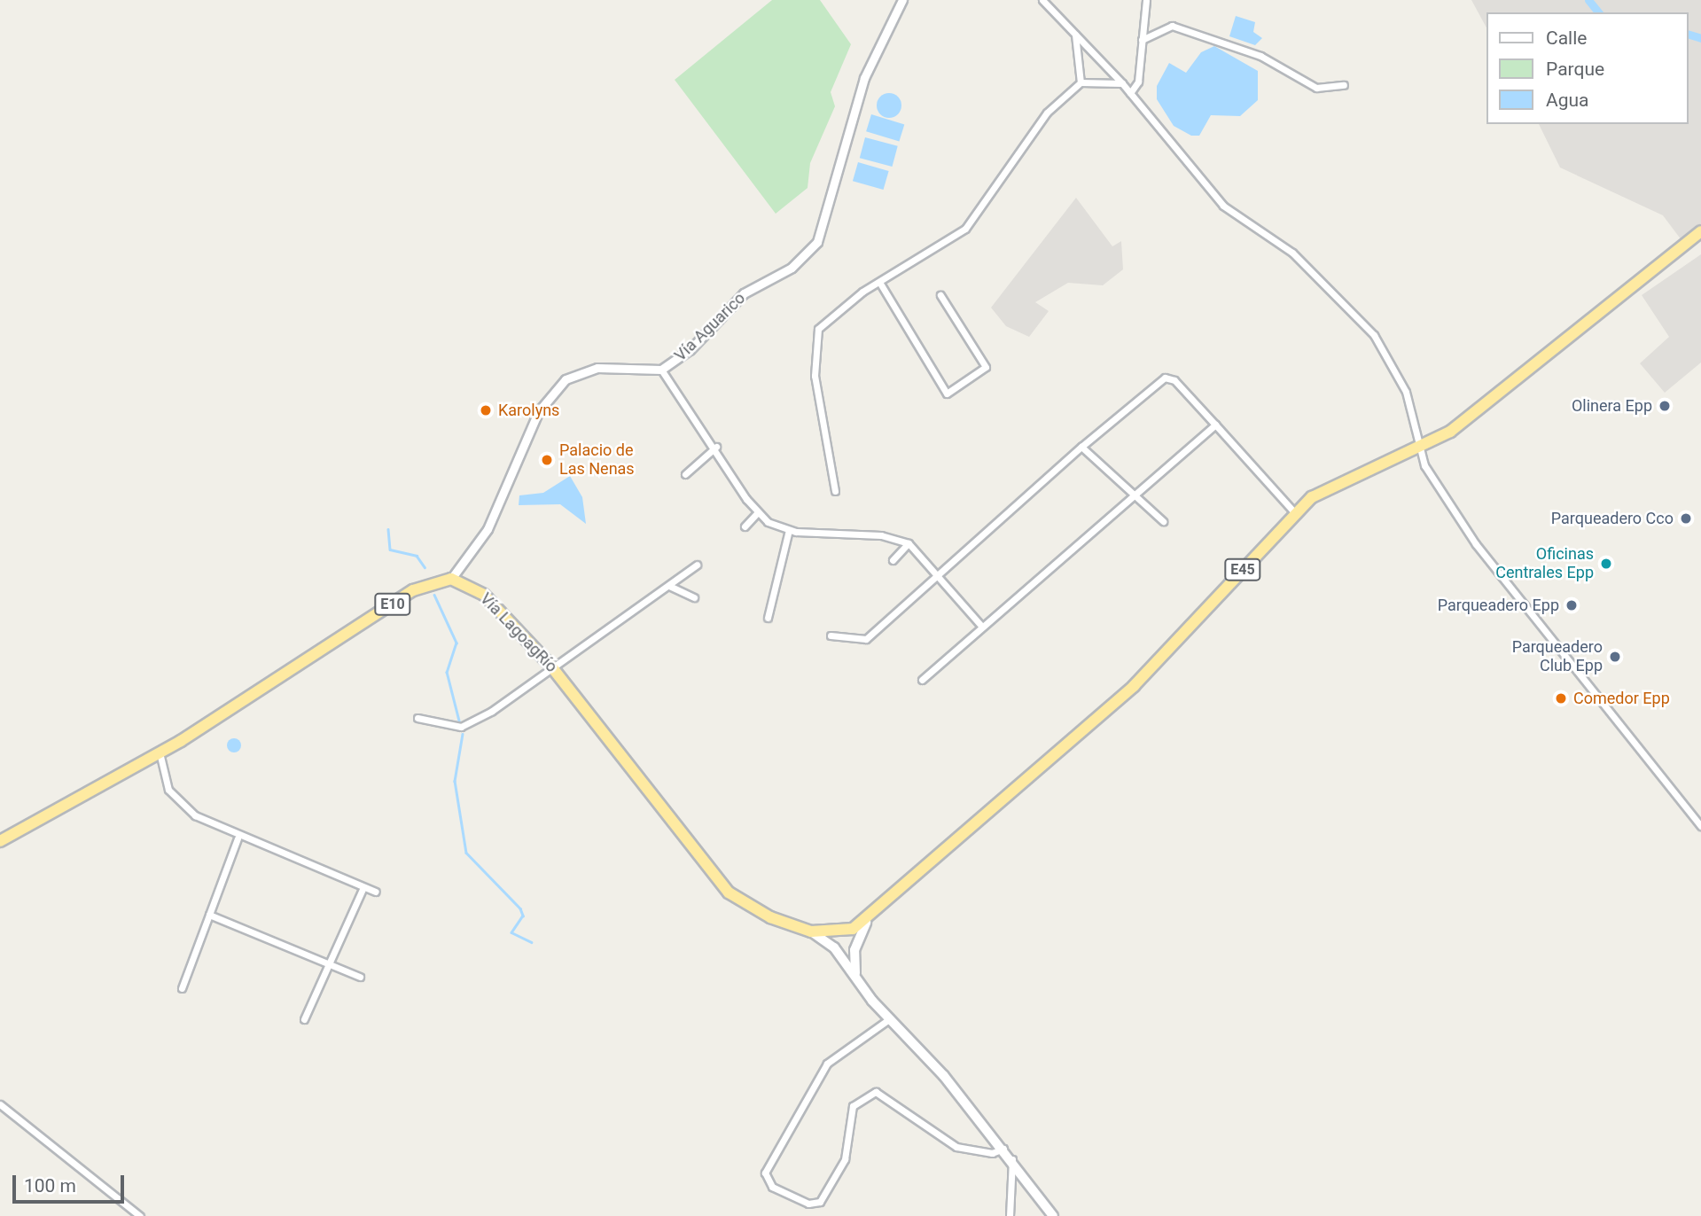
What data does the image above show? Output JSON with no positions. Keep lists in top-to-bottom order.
{
  "streets": {
    "highway": ["E45", "E10", "Vía LagoagRío"],
    "street": ["Vía Aguarico"]
  },
  "crossings": [
    ["Vía Aguarico", "E10"],
    ["Vía Aguarico", "Vía LagoagRío"],
    ["E45", "Vía LagoagRío"],
    ["E10", "Vía LagoagRío"]
  ],
  "places": [
    "Olinera Epp",
    "Karolyns",
    "Palacio de Las Nenas",
    "Parqueadero Cco",
    "Oficinas Centrales Epp",
    "Parqueadero Epp",
    "Parqueadero Club Epp",
    "Comedor Epp"
  ],
  "legend": ["Calle", "Parque", "Agua"],
  "scale_bar": "100 m"
}
